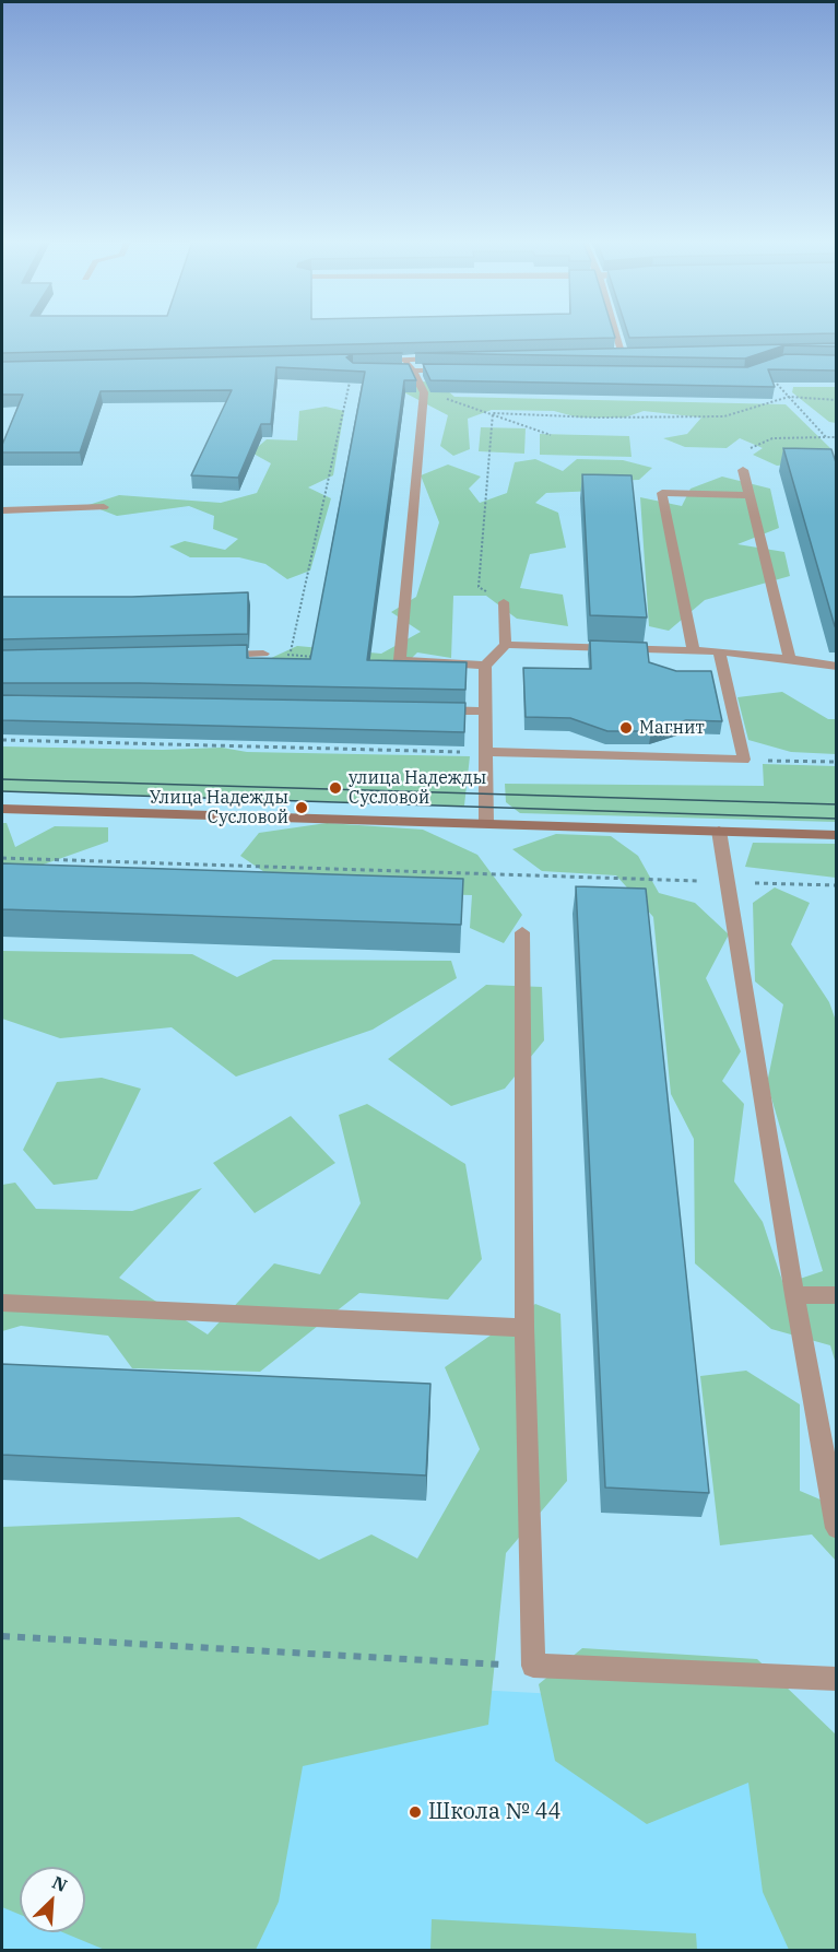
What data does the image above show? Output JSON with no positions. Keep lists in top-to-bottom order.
{
  "places": [
    "Магнит",
    "улица Надежды Сусловой",
    "Улица Надежды Сусловой",
    "Школа № 44"
  ],
  "north": "top right"
}
